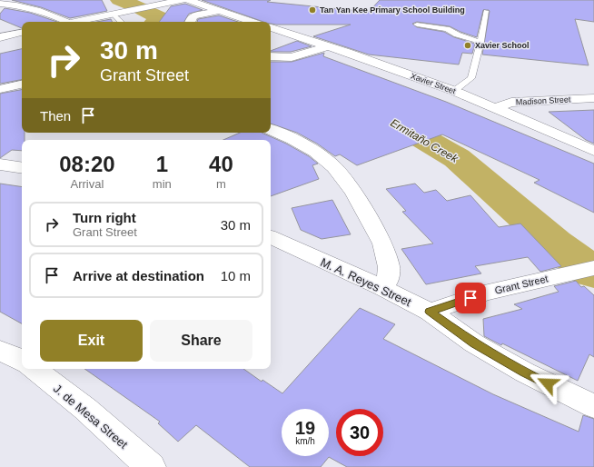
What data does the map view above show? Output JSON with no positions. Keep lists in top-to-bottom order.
{
  "streets": {
    "street": [
      "Xavier Street",
      "Madison Street",
      "M. A. Reyes Street",
      "Grant Street",
      "J. de Mesa Street"
    ]
  },
  "crossings": [
    ["Xavier Street", "Madison Street"],
    ["M. A. Reyes Street", "Grant Street"]
  ],
  "water": ["Ermitaño Creek"],
  "places": ["Tan Yan Kee Primary School Building", "Xavier School"],
  "page": {
    "turn": ["30 m", "Grant Street"],
    "then": "Then",
    "eta": [
      "08:20",
      "Arrival",
      "1",
      "min",
      "40",
      "m"
    ],
    "list": [
      {
        "name": "Turn right",
        "note": "Grant Street",
        "value": "30 m"
      },
      {
        "name": "Arrive at destination",
        "value": "10 m"
      }
    ],
    "buttons": ["Exit", "Share"],
    "speed": "19 km/h",
    "limit": "30"
  }
}
